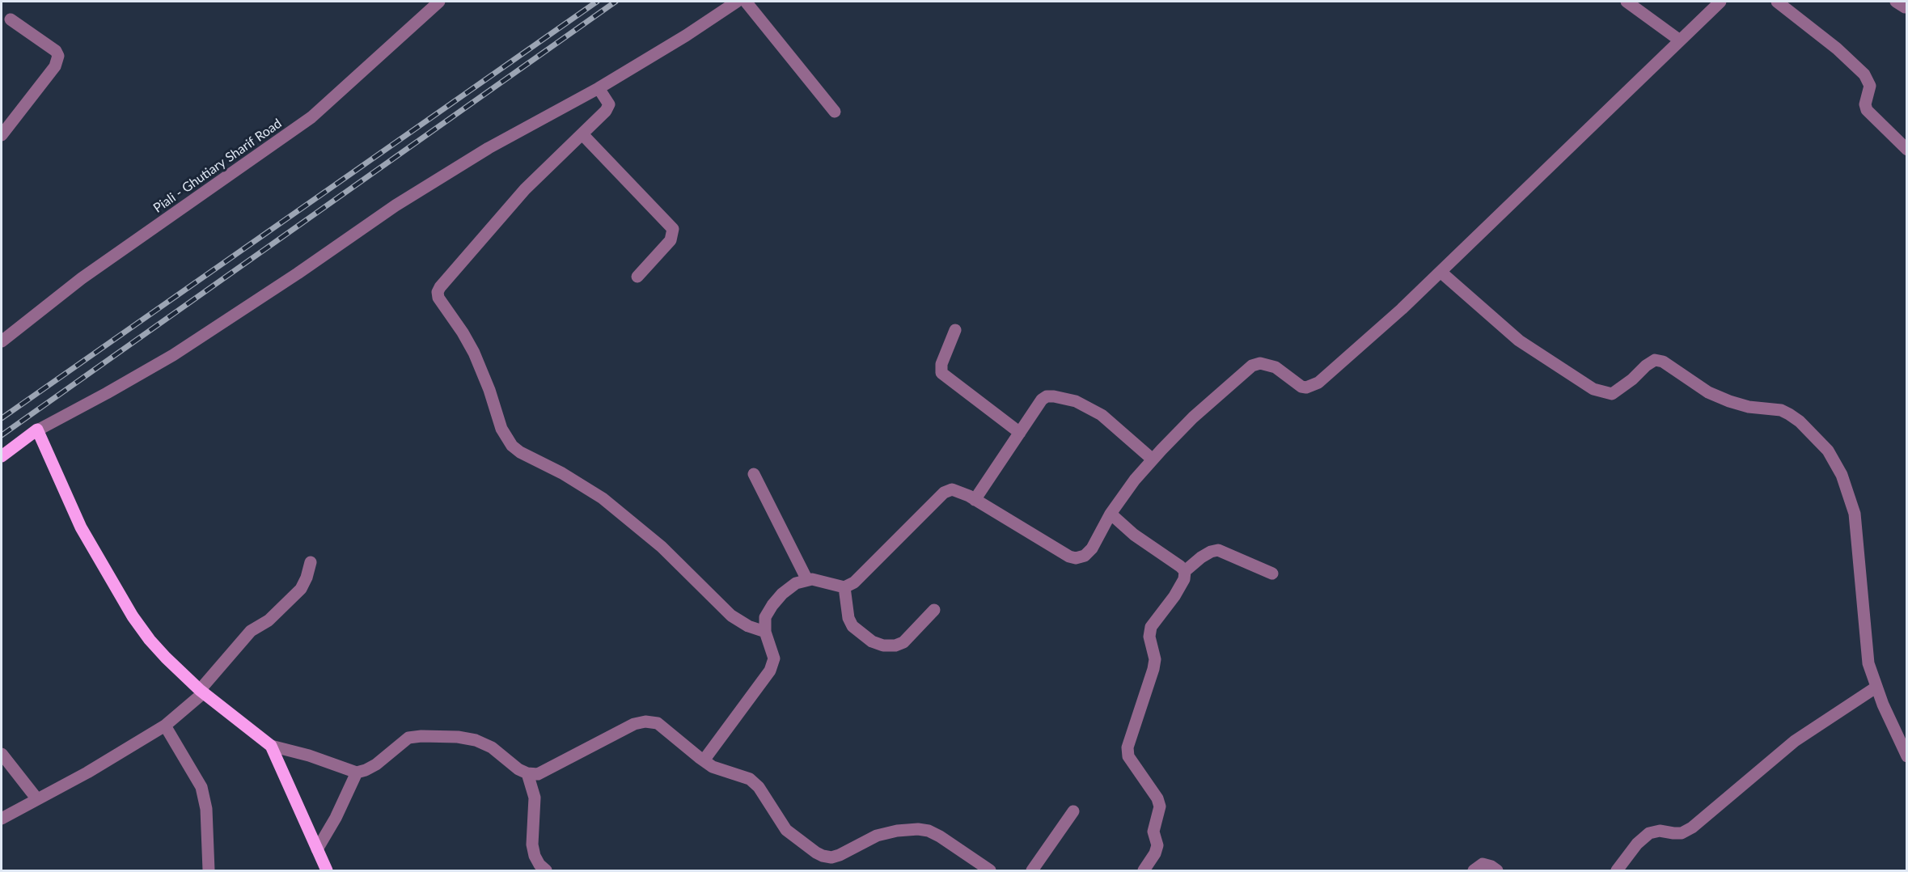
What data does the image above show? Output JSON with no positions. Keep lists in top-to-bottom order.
{
  "streets": {
    "street": ["Piali - Ghutiary Sharif Road"]
  }
}
